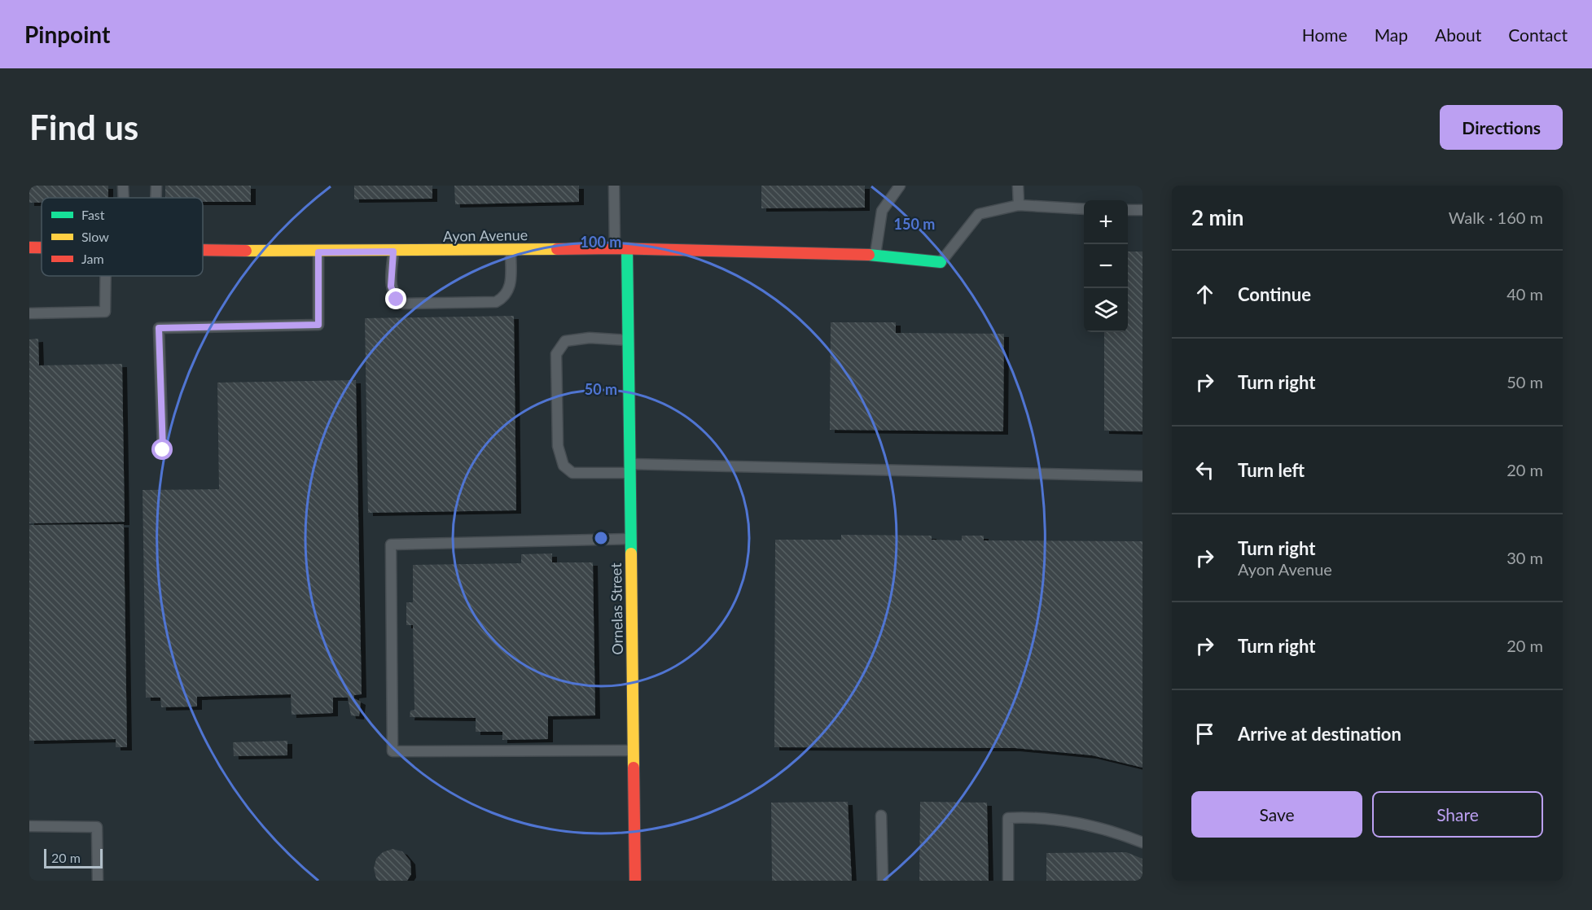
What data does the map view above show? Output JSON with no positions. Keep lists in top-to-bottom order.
{
  "streets": {
    "street": ["Ayon Avenue", "Ornelas Street"]
  },
  "crossings": [
    ["Ayon Avenue", "Ornelas Street"]
  ],
  "legend": ["Fast", "Slow", "Jam"],
  "scale_bar": "20 m",
  "page": {
    "header": "Pinpoint",
    "nav": [
      "Home",
      "Map",
      "About",
      "Contact"
    ],
    "buttons": [
      "Directions",
      ["Save", "Share"]
    ],
    "title": "Find us",
    "heading": ["2 min", "Walk · 160 m"],
    "map_buttons": ["+", "−"],
    "list": [
      ["Continue", "40 m"],
      ["Turn right", "50 m"],
      ["Turn left", "20 m"],
      ["Turn right", "Ayon Avenue", "30 m"],
      ["Turn right", "20 m"],
      "Arrive at destination"
    ],
    "scale": "20 m"
  },
  "rings": ["150 m", "100 m", "50 m"]
}
